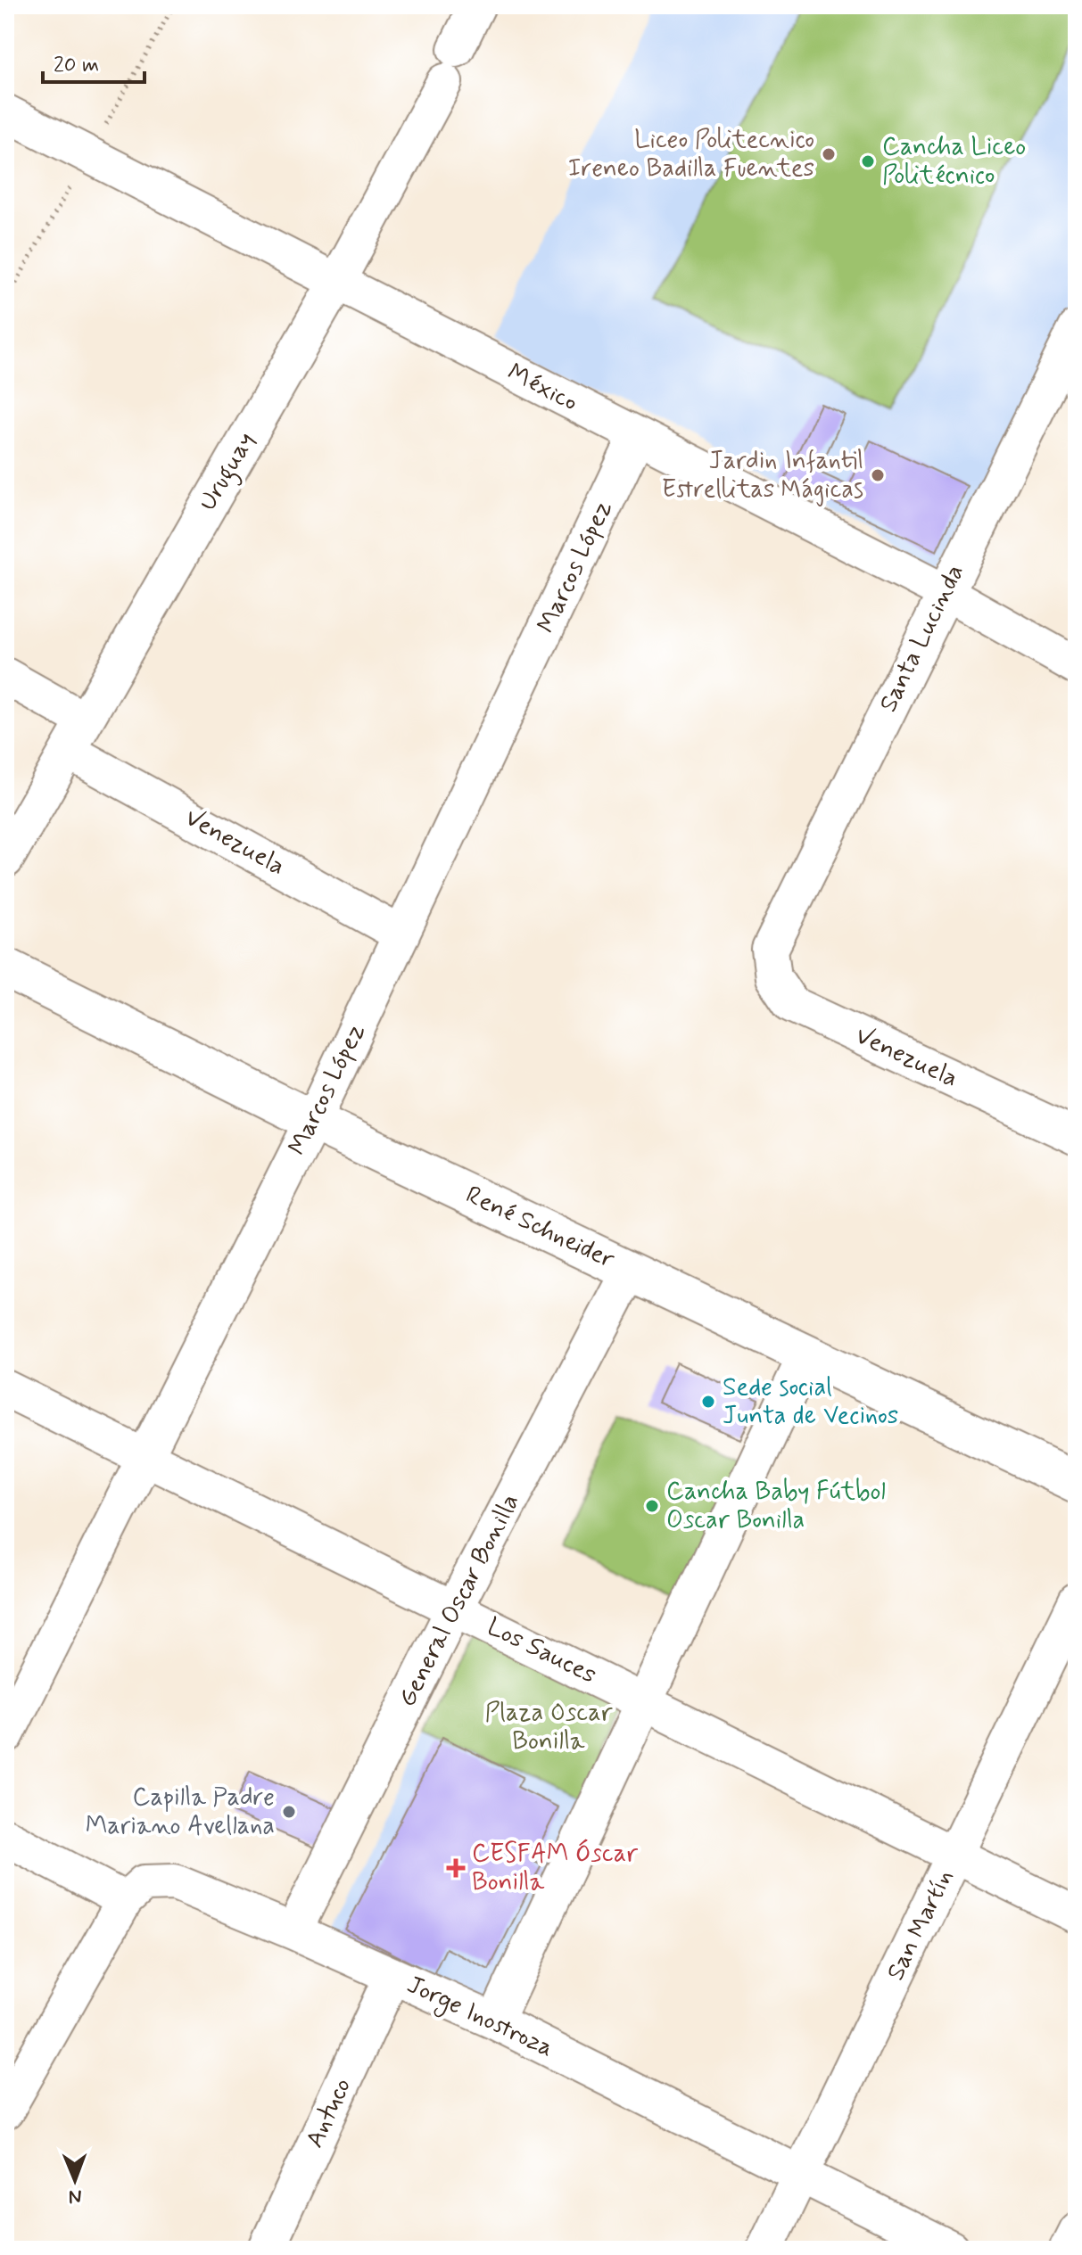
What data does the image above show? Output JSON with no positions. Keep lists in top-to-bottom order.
{
  "streets": {
    "street": [
      "México",
      "Uruguay",
      "Marcos López",
      "Santa Lucinda",
      "Venezuela",
      "René Schneider",
      "General Oscar Bonilla",
      "Los Sauces",
      "San Martín",
      "Jorge Inostroza",
      "Antuco"
    ]
  },
  "crossings": [
    ["México", "Uruguay"],
    ["México", "Marcos López"],
    ["México", "Santa Lucinda"],
    ["Uruguay", "Venezuela"],
    ["Marcos López", "Venezuela"],
    ["Marcos López", "René Schneider"],
    ["Marcos López", "Los Sauces"],
    ["Santa Lucinda", "Venezuela"],
    ["René Schneider", "General Oscar Bonilla"],
    ["General Oscar Bonilla", "Los Sauces"],
    ["General Oscar Bonilla", "Jorge Inostroza"],
    ["Los Sauces", "San Martín"],
    ["San Martín", "Jorge Inostroza"],
    ["Jorge Inostroza", "Antuco"]
  ],
  "parks": ["Plaza Oscar Bonilla"],
  "places": {
    "other": [
      "Liceo Politecnico Ireneo Badilla Fuentes",
      "Cancha Liceo Politécnico",
      "Jardin Infantil Estrellitas Mágicas",
      "Sede social Junta de Vecinos",
      "Cancha Baby Fútbol Oscar Bonilla",
      "Capilla Padre Mariano Avellana"
    ],
    "health": ["CESFAM Óscar Bonilla"]
  },
  "scale_bar": "20 m",
  "north": "bottom"
}
